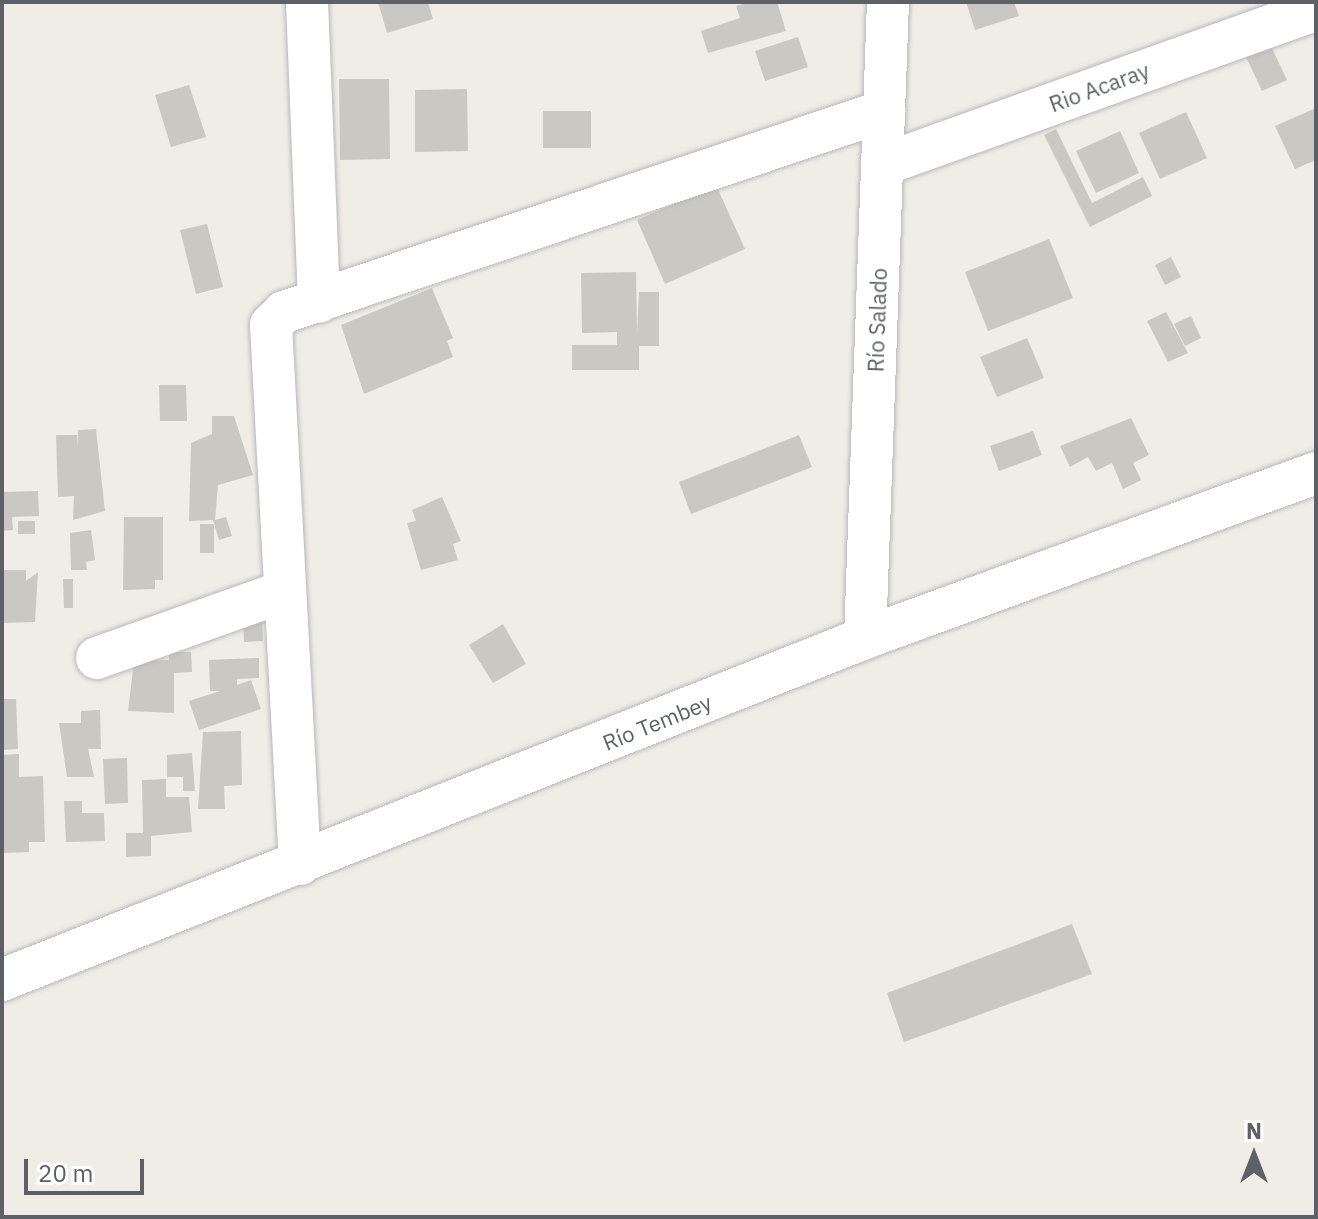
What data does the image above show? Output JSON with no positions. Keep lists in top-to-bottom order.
{
  "streets": {
    "street": ["Rio Acaray", "Río Salado", "Río Tembey"]
  },
  "crossings": [
    ["Rio Acaray", "Río Salado"],
    ["Río Salado", "Río Tembey"]
  ],
  "scale_bar": "20 m",
  "north": "top"
}
